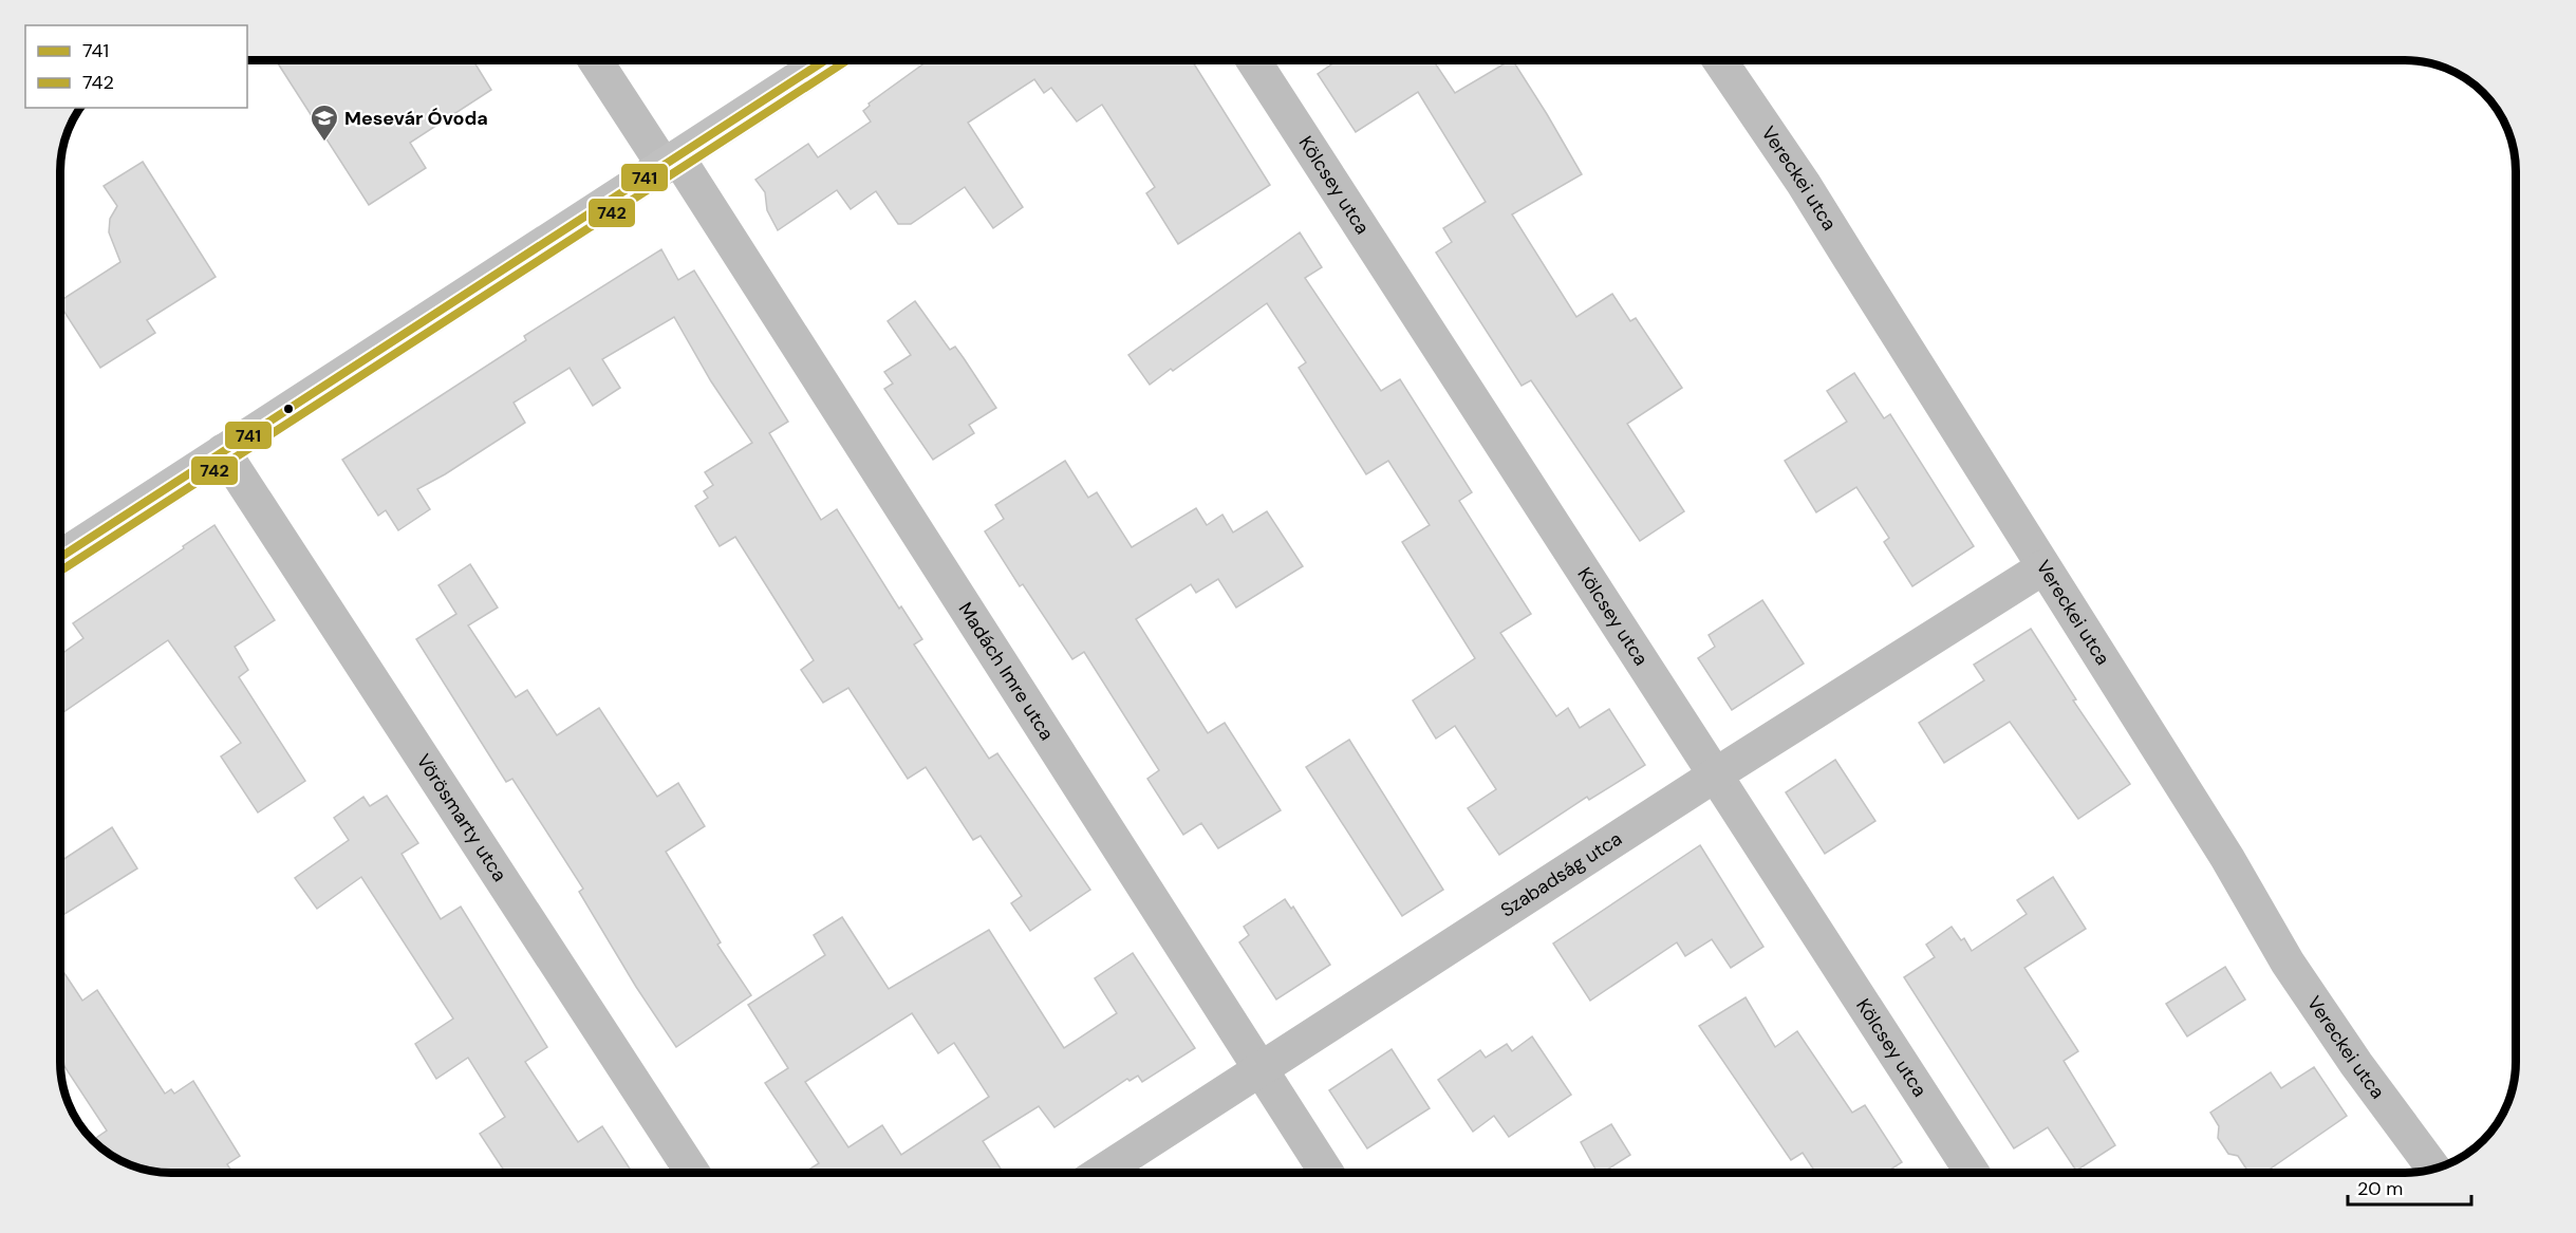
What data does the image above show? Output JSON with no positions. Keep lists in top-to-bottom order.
{
  "streets": {
    "street": [
      "Vereckei utca",
      "Kölcsey utca",
      "Madách Imre utca",
      "Vörösmarty utca",
      "Szabadság utca"
    ]
  },
  "crossings": [
    ["Vereckei utca", "Szabadság utca"],
    ["Kölcsey utca", "Szabadság utca"],
    ["Madách Imre utca", "Szabadság utca"]
  ],
  "places": {
    "school or university": ["Mesevár Óvoda"]
  },
  "lines": ["transit line 741", "transit line 742"],
  "legend": ["741", "742"],
  "scale_bar": "20 m"
}
